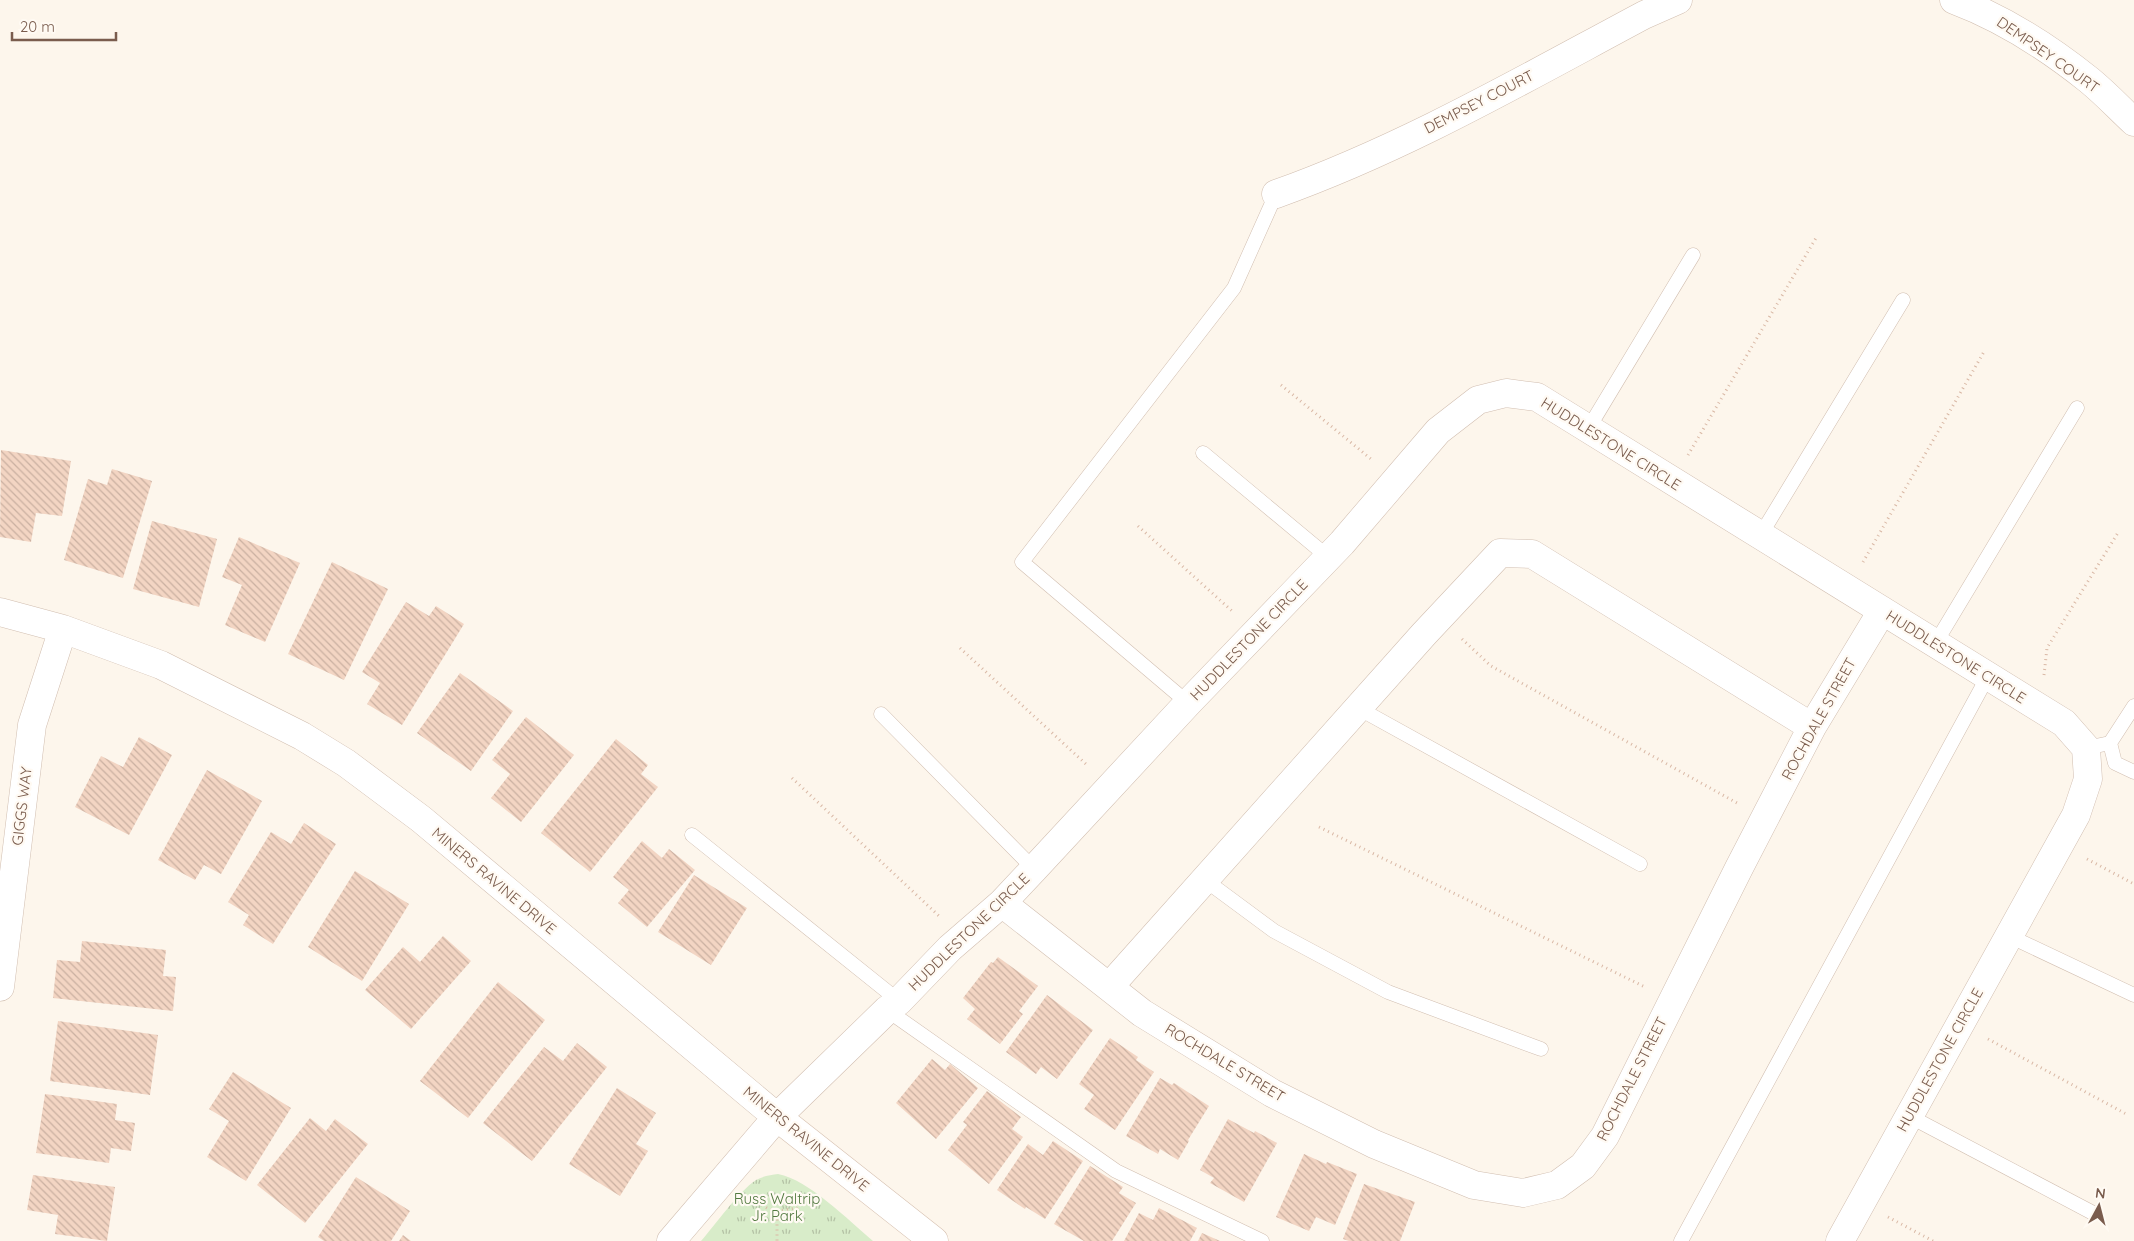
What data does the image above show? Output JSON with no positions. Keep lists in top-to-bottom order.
{
  "streets": {
    "street": [
      "DEMPSEY COURT",
      "HUDDLESTONE CIRCLE",
      "ROCHDALE STREET",
      "GIGGS WAY",
      "MINERS RAVINE DRIVE"
    ]
  },
  "crossings": [
    ["HUDDLESTONE CIRCLE", "ROCHDALE STREET"],
    ["HUDDLESTONE CIRCLE", "MINERS RAVINE DRIVE"],
    ["GIGGS WAY", "MINERS RAVINE DRIVE"]
  ],
  "parks": ["Russ Waltrip Jr. Park"],
  "scale_bar": "20 m",
  "north": "top"
}
